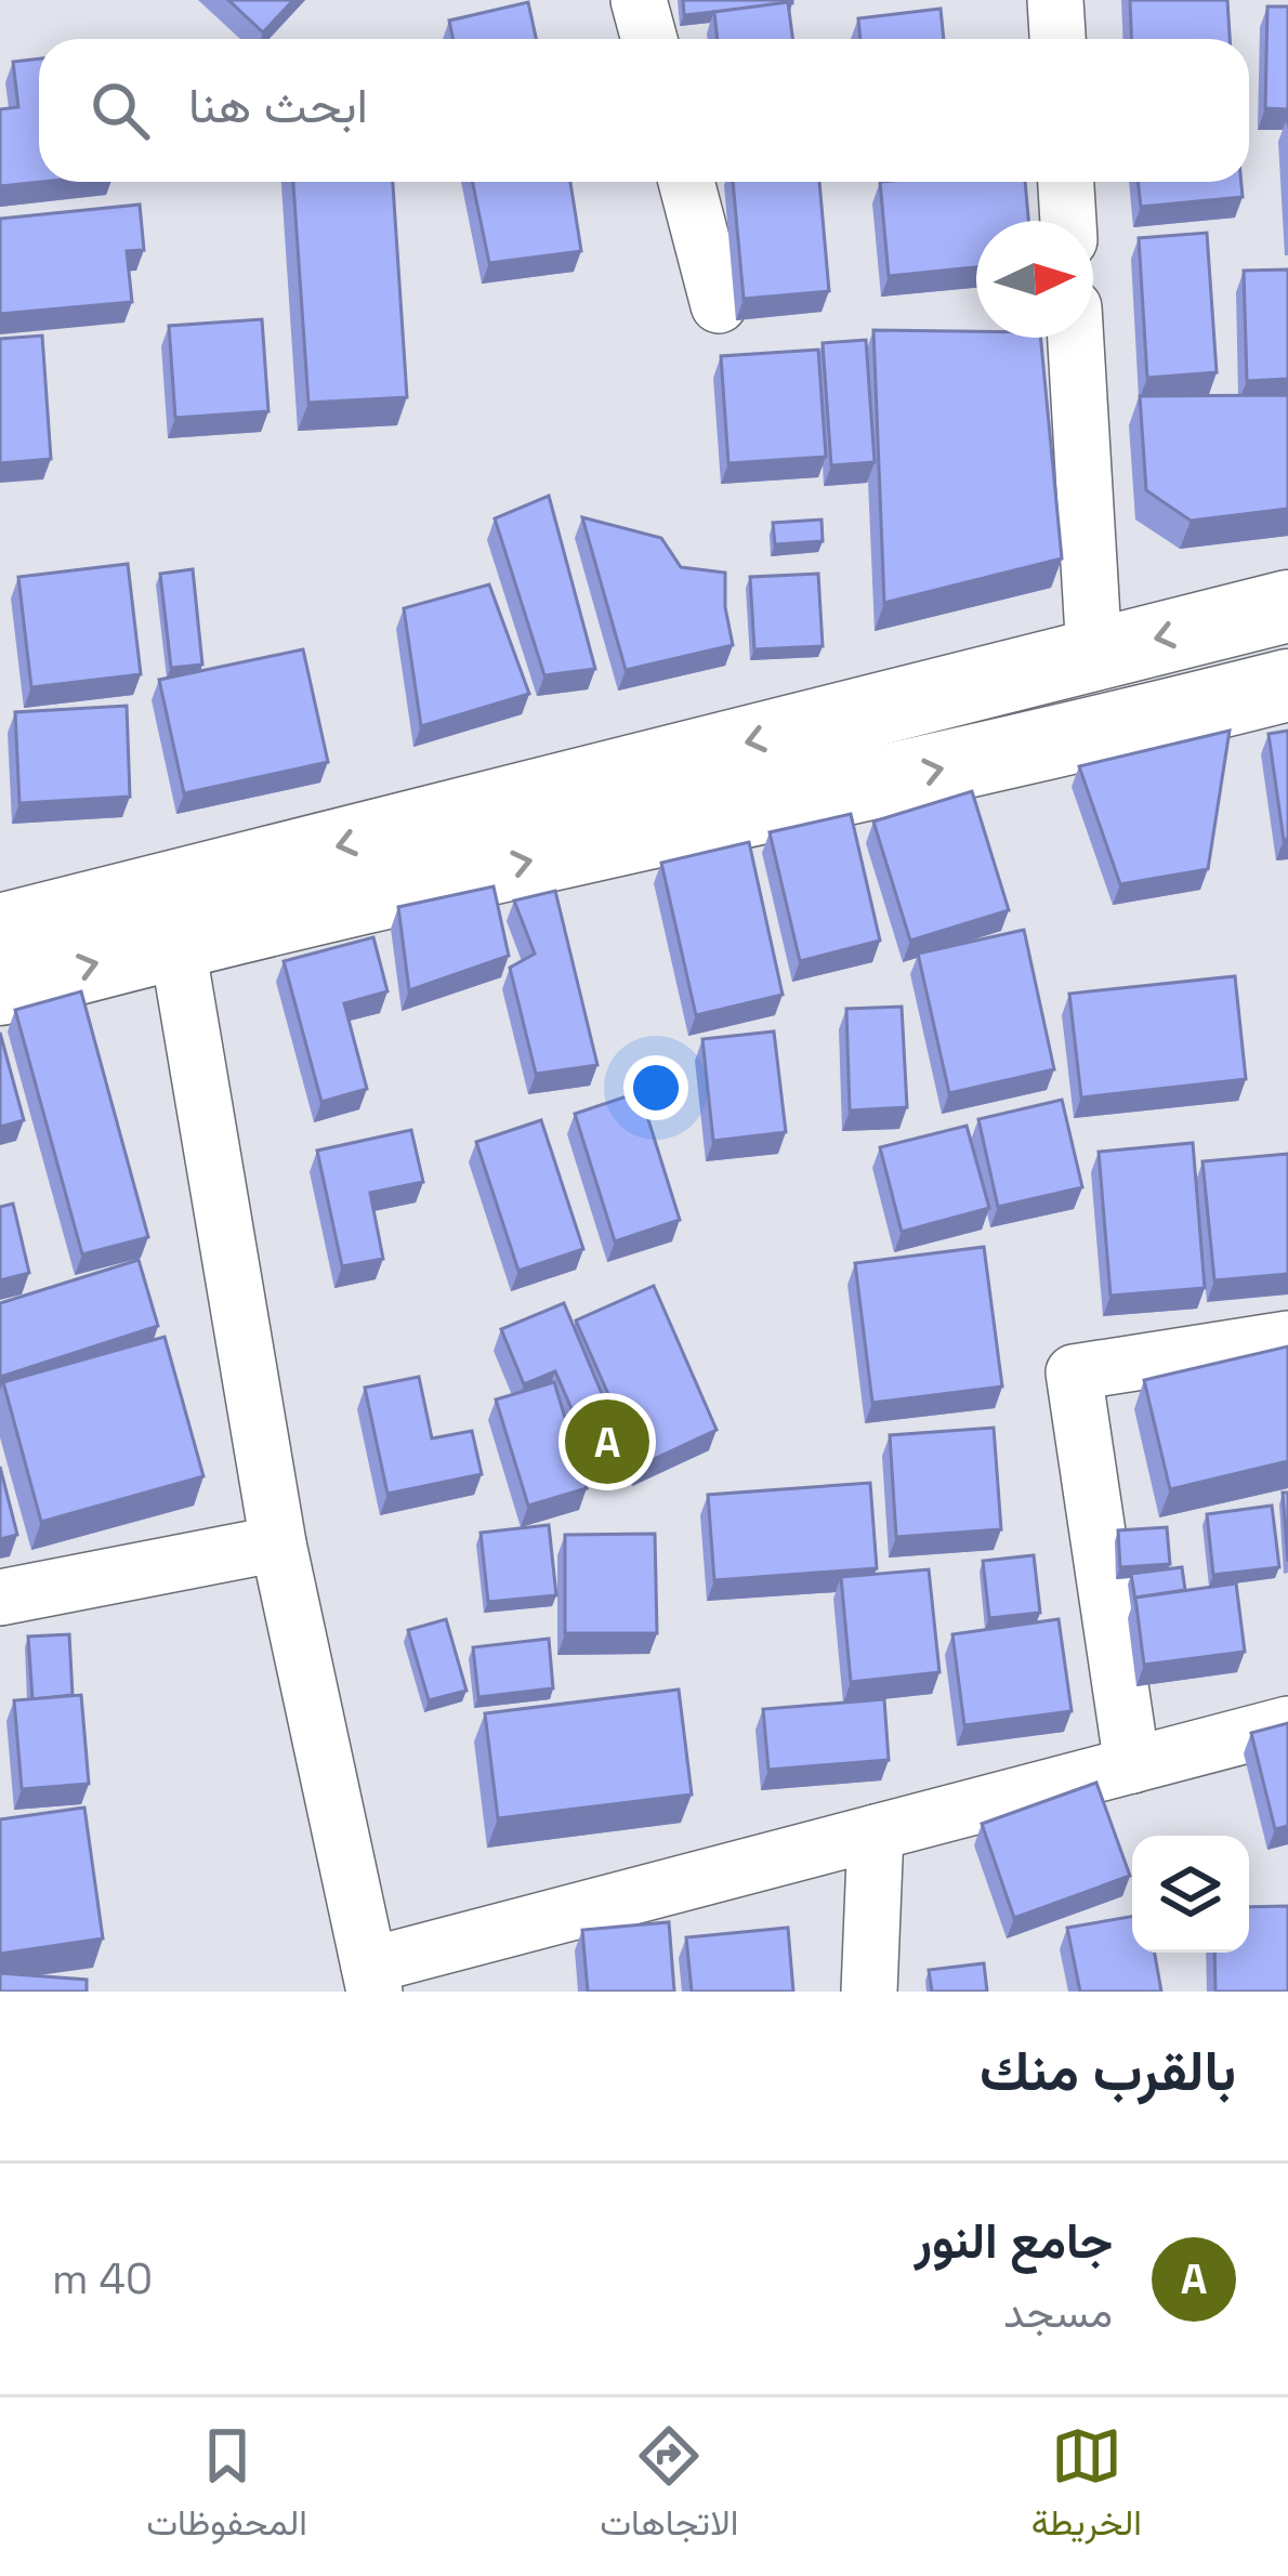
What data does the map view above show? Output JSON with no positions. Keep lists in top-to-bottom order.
{
  "north": "right",
  "page": {
    "search": "ابحث هنا",
    "pins": "A",
    "heading": "بالقرب منك",
    "list": [
      {
        "mark": "A",
        "name": "جامع النور",
        "note": "مسجد",
        "value": "40 m"
      }
    ],
    "nav": ["الخريطة", "الاتجاهات", "المحفوظات"]
  }
}
